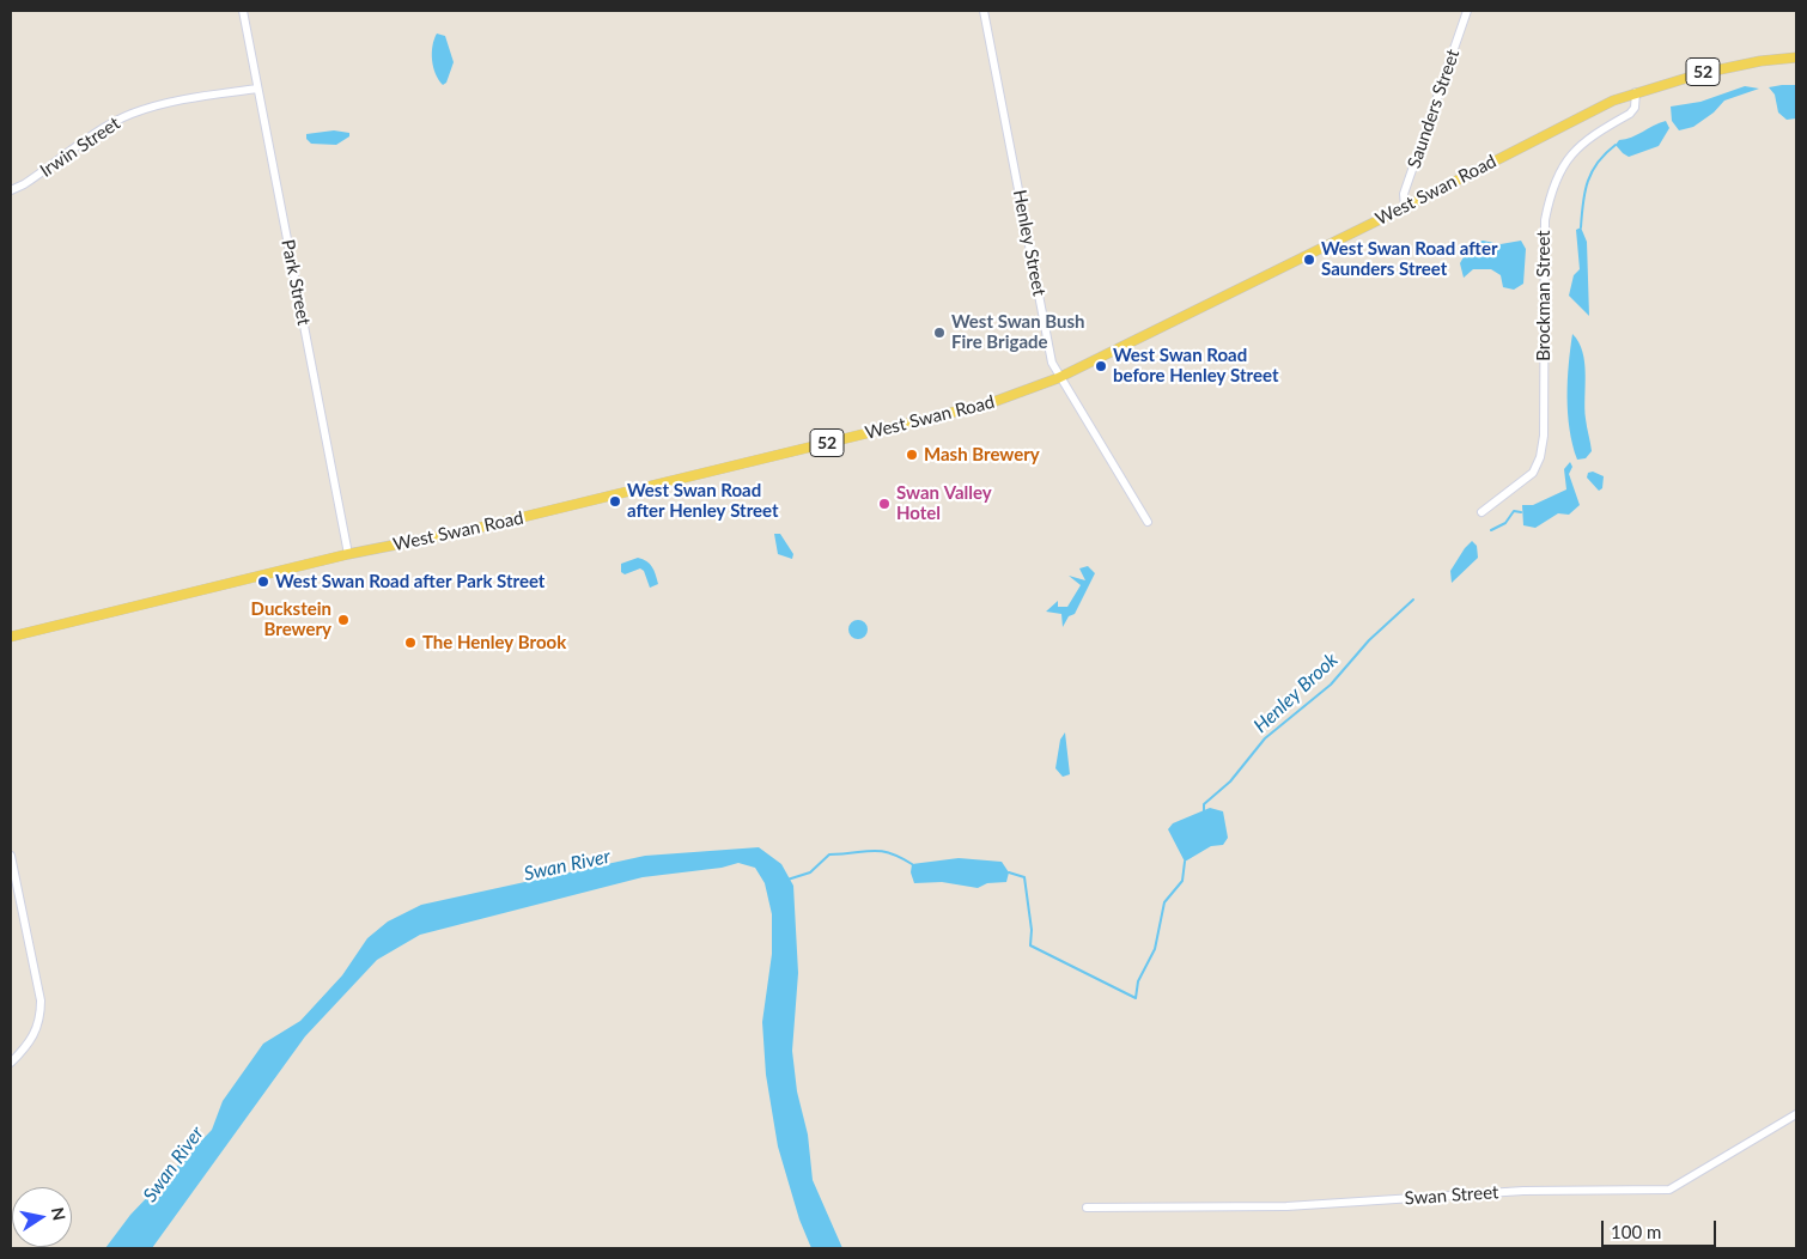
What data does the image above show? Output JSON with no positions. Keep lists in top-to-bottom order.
{
  "streets": {
    "main road": ["52", "West Swan Road"],
    "street": [
      "Saunders Street",
      "Irwin Street",
      "Henley Street",
      "Park Street",
      "Brockman Street",
      "Swan Street"
    ]
  },
  "crossings": [
    ["Saunders Street", "West Swan Road"],
    ["Irwin Street", "Park Street"],
    ["West Swan Road", "Henley Street"],
    ["West Swan Road", "Park Street"],
    ["West Swan Road", "Brockman Street"]
  ],
  "water": ["Henley Brook", "Swan River"],
  "places": [
    "West Swan Road after Saunders Street",
    "West Swan Bush Fire Brigade",
    "West Swan Road before Henley Street",
    "Mash Brewery",
    "West Swan Road after Henley Street",
    "Swan Valley Hotel",
    "West Swan Road after Park Street",
    "Duckstein Brewery",
    "The Henley Brook"
  ],
  "scale_bar": "100 m",
  "north": "right"
}
